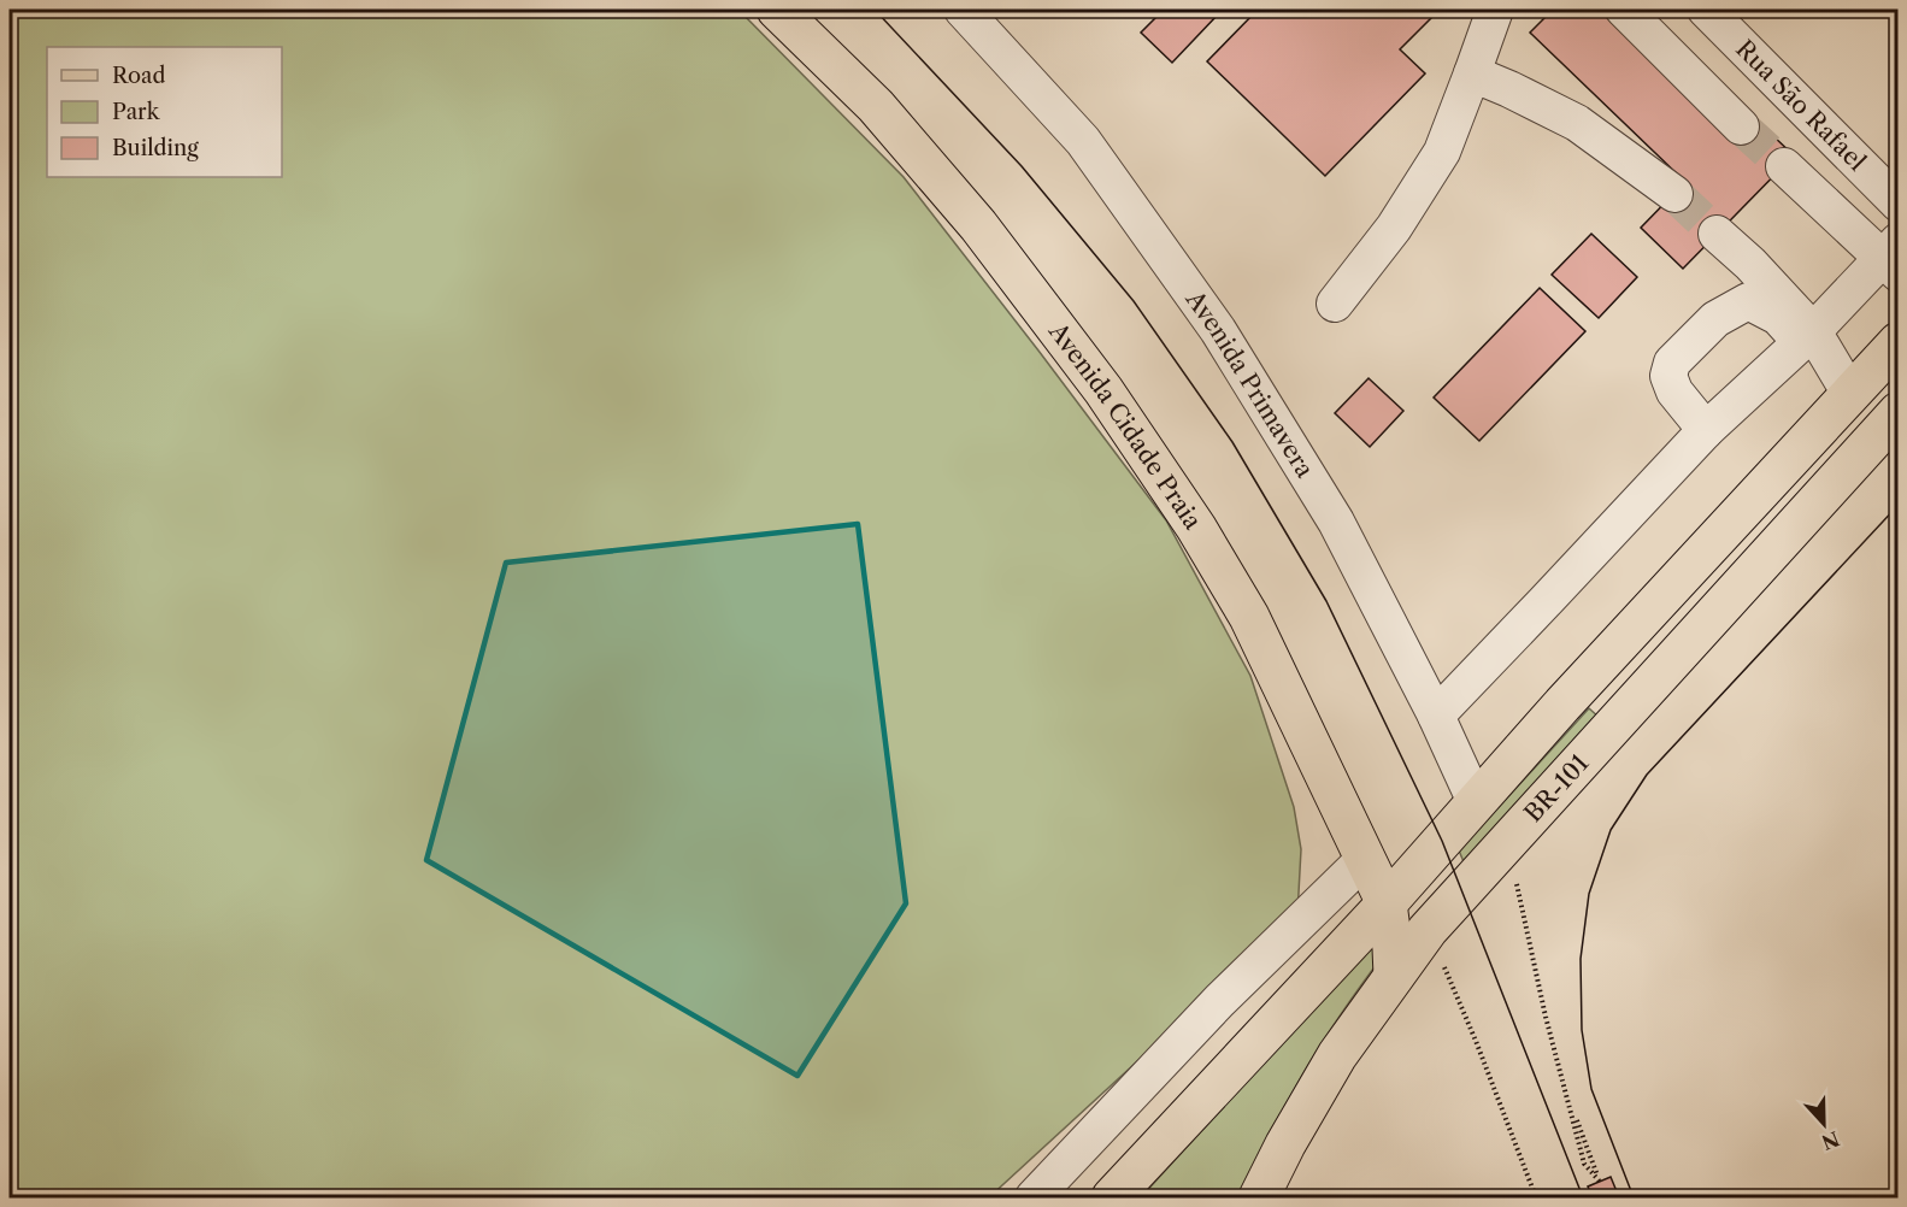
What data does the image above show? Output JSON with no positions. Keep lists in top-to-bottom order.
{
  "streets": {
    "main road": ["Avenida Cidade Praia", "BR-101"],
    "street": ["Rua São Rafael", "Avenida Primavera"]
  },
  "crossings": [
    ["Avenida Primavera", "BR-101"],
    ["Avenida Cidade Praia", "BR-101"]
  ],
  "legend": ["Road", "Park", "Building"],
  "north": "bottom"
}
